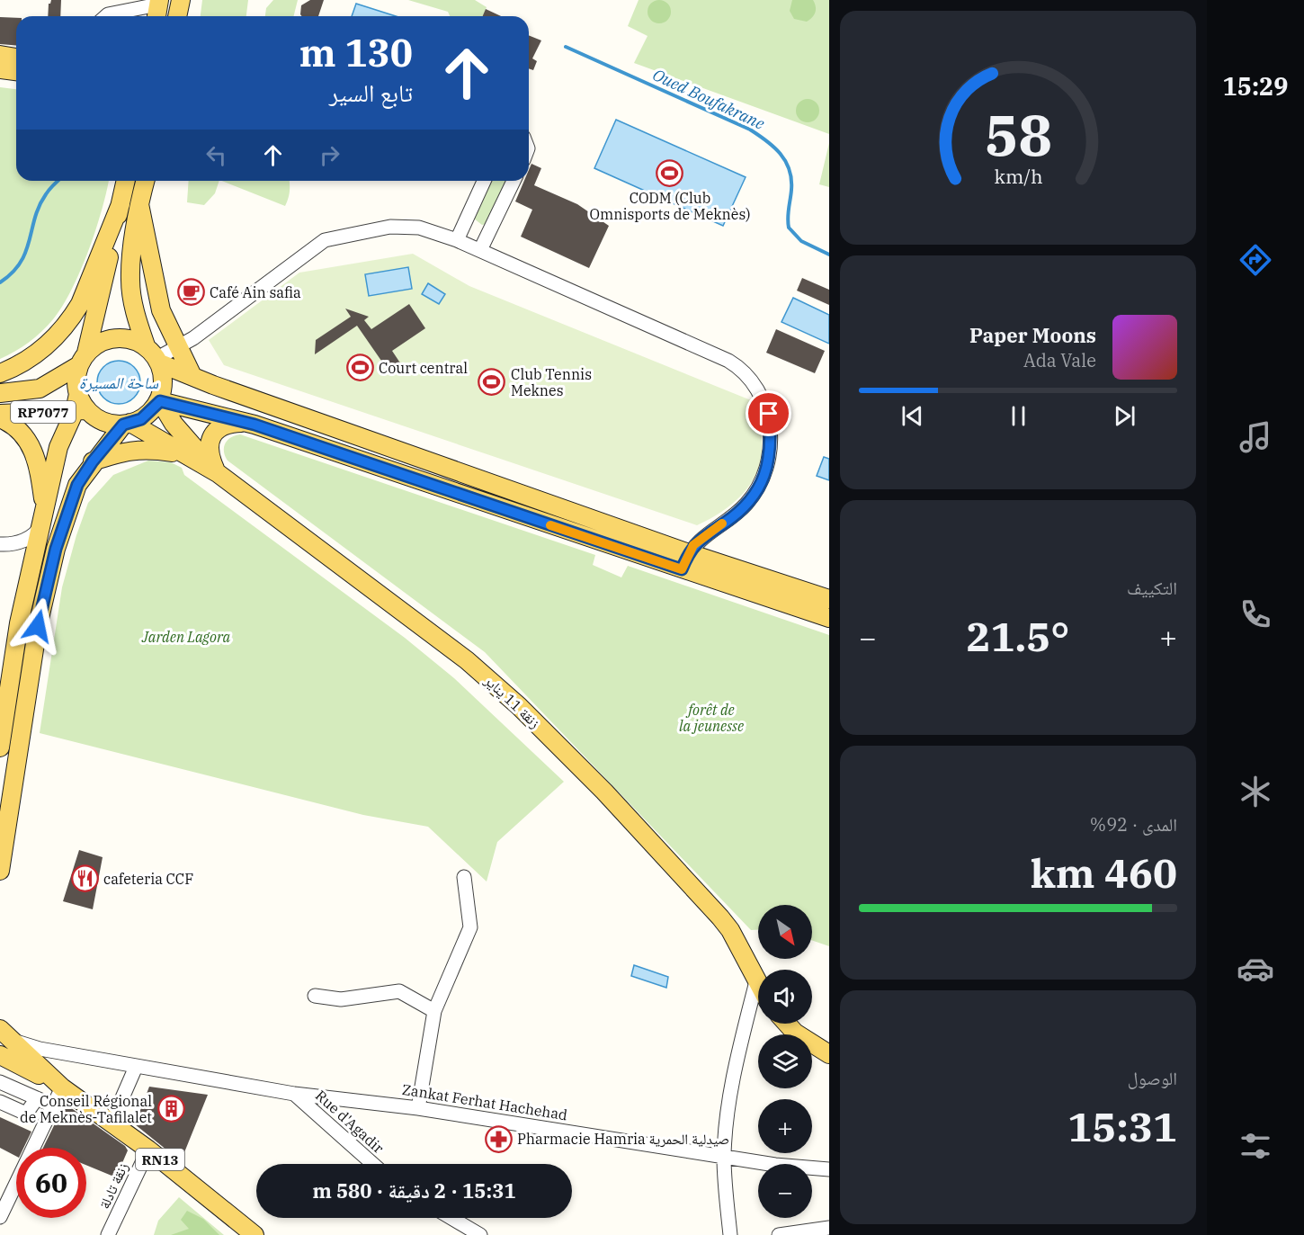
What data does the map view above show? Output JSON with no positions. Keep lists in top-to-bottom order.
{
  "streets": {
    "main road": ["RP7077", "زنقة 11 يناير", "RN13"],
    "street": ["Zankat Ferhat Hachehad", "Rue d'Agadir", "زنقة تادلة"]
  },
  "crossings": [
    ["Zankat Ferhat Hachehad", "Rue d'Agadir"],
    ["Zankat Ferhat Hachehad", "RN13"],
    ["RN13", "زنقة تادلة"]
  ],
  "water": ["Oued Boufakrane", "ساحة المسيرة"],
  "parks": ["Jarden Lagora", "forêt de la jeunesse"],
  "places": {
    "sports": ["CODM (Club Omnisports de Meknès)", "Court central", "Club Tennis Meknes"],
    "cafe": ["Café Ain safia"],
    "restaurant": ["cafeteria CCF"],
    "building": ["Conseil Régional de Meknès-Tafilalet"],
    "pharmacy": ["Pharmacie Hamria صيدلية الحمرية"]
  },
  "north": "bottom right",
  "page": {
    "tabs": "15:29",
    "turn": ["130 m", "تابع السير"],
    "song": ["Paper Moons", "Ada Vale"],
    "tile": [
      "التكييف",
      ["المدى · 92%", "460 km"],
      ["الوصول", "15:31"]
    ],
    "heat": ["−", "21.5°", "+"],
    "map_buttons": ["+", "−"],
    "limit": "60",
    "trip": "15:31 · 2 دقيقة · 580 m",
    "gauge": ["58", "km/h"]
  }
}
